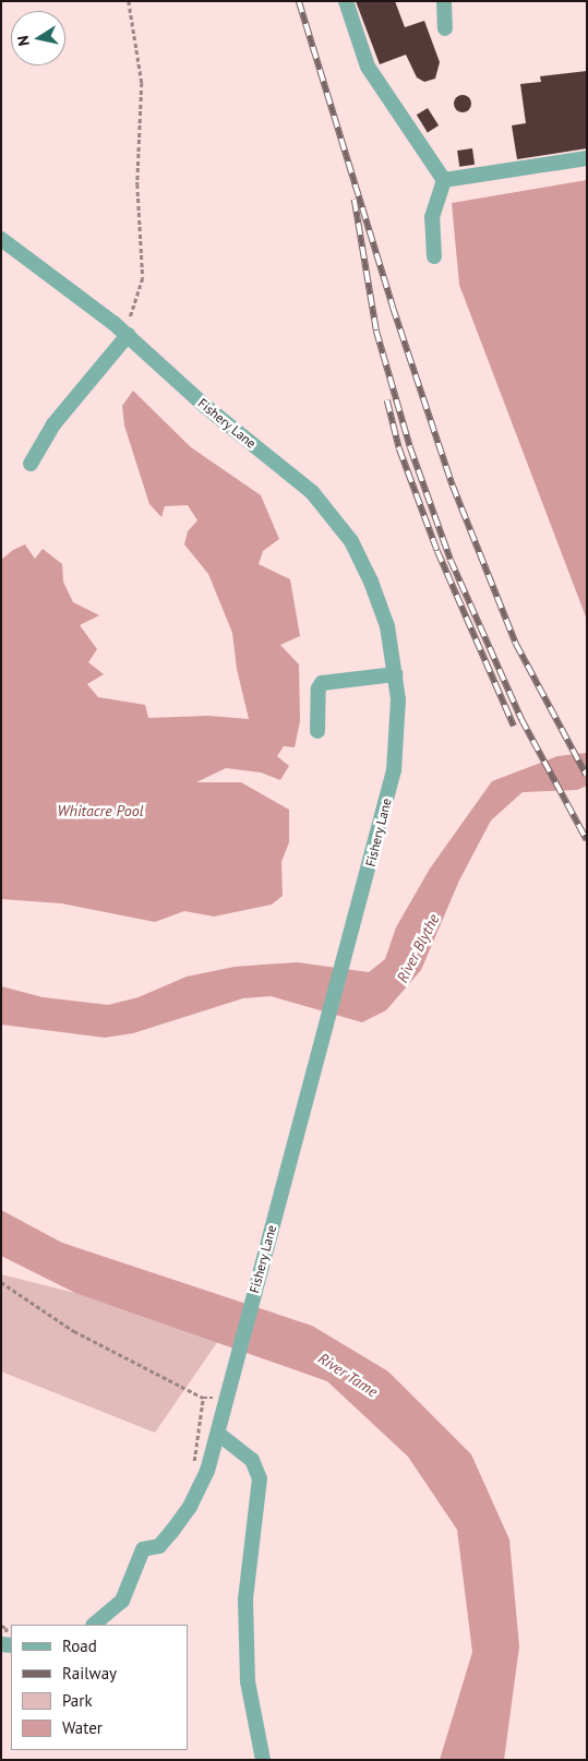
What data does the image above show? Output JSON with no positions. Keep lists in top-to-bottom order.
{
  "streets": {
    "lane": ["Fishery Lane"]
  },
  "water": ["Whitacre Pool", "River Blythe", "River Tame"],
  "legend": [
    "Road",
    "Railway",
    "Park",
    "Water"
  ],
  "north": "left"
}
